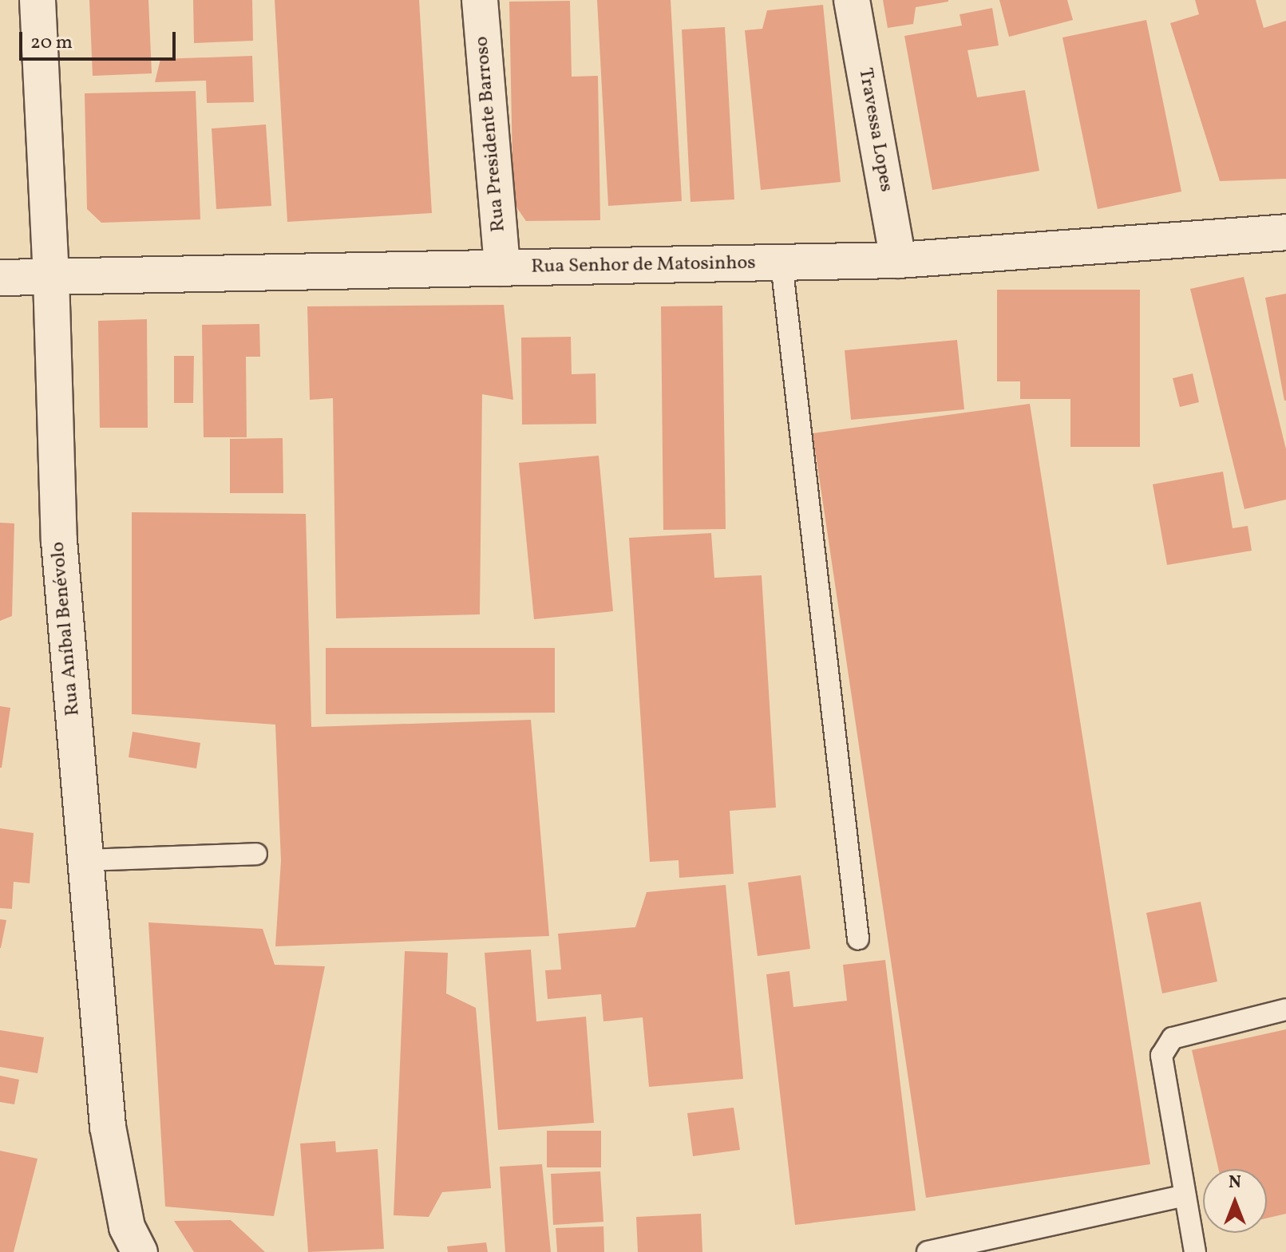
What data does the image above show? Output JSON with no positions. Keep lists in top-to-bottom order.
{
  "streets": {
    "street": [
      "Travessa Lopes",
      "Rua Presidente Barroso",
      "Rua Senhor de Matosinhos",
      "Rua Aníbal Benévolo"
    ]
  },
  "crossings": [
    ["Travessa Lopes", "Rua Senhor de Matosinhos"],
    ["Rua Presidente Barroso", "Rua Senhor de Matosinhos"],
    ["Rua Senhor de Matosinhos", "Rua Aníbal Benévolo"]
  ],
  "scale_bar": "20 m",
  "north": "top"
}
